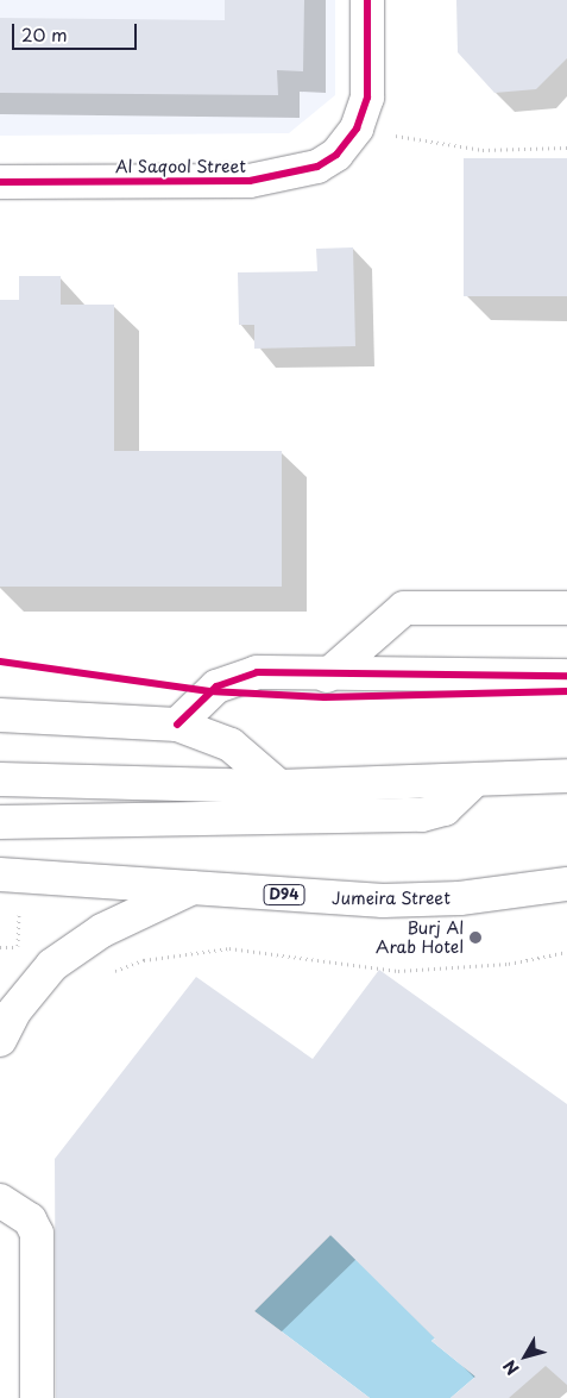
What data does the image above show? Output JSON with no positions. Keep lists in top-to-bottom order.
{
  "streets": {
    "main road": ["Al Saqool Street", "D94", "Jumeira Street"]
  },
  "places": ["Burj Al Arab Hotel"],
  "scale_bar": "20 m",
  "north": "bottom left"
}
